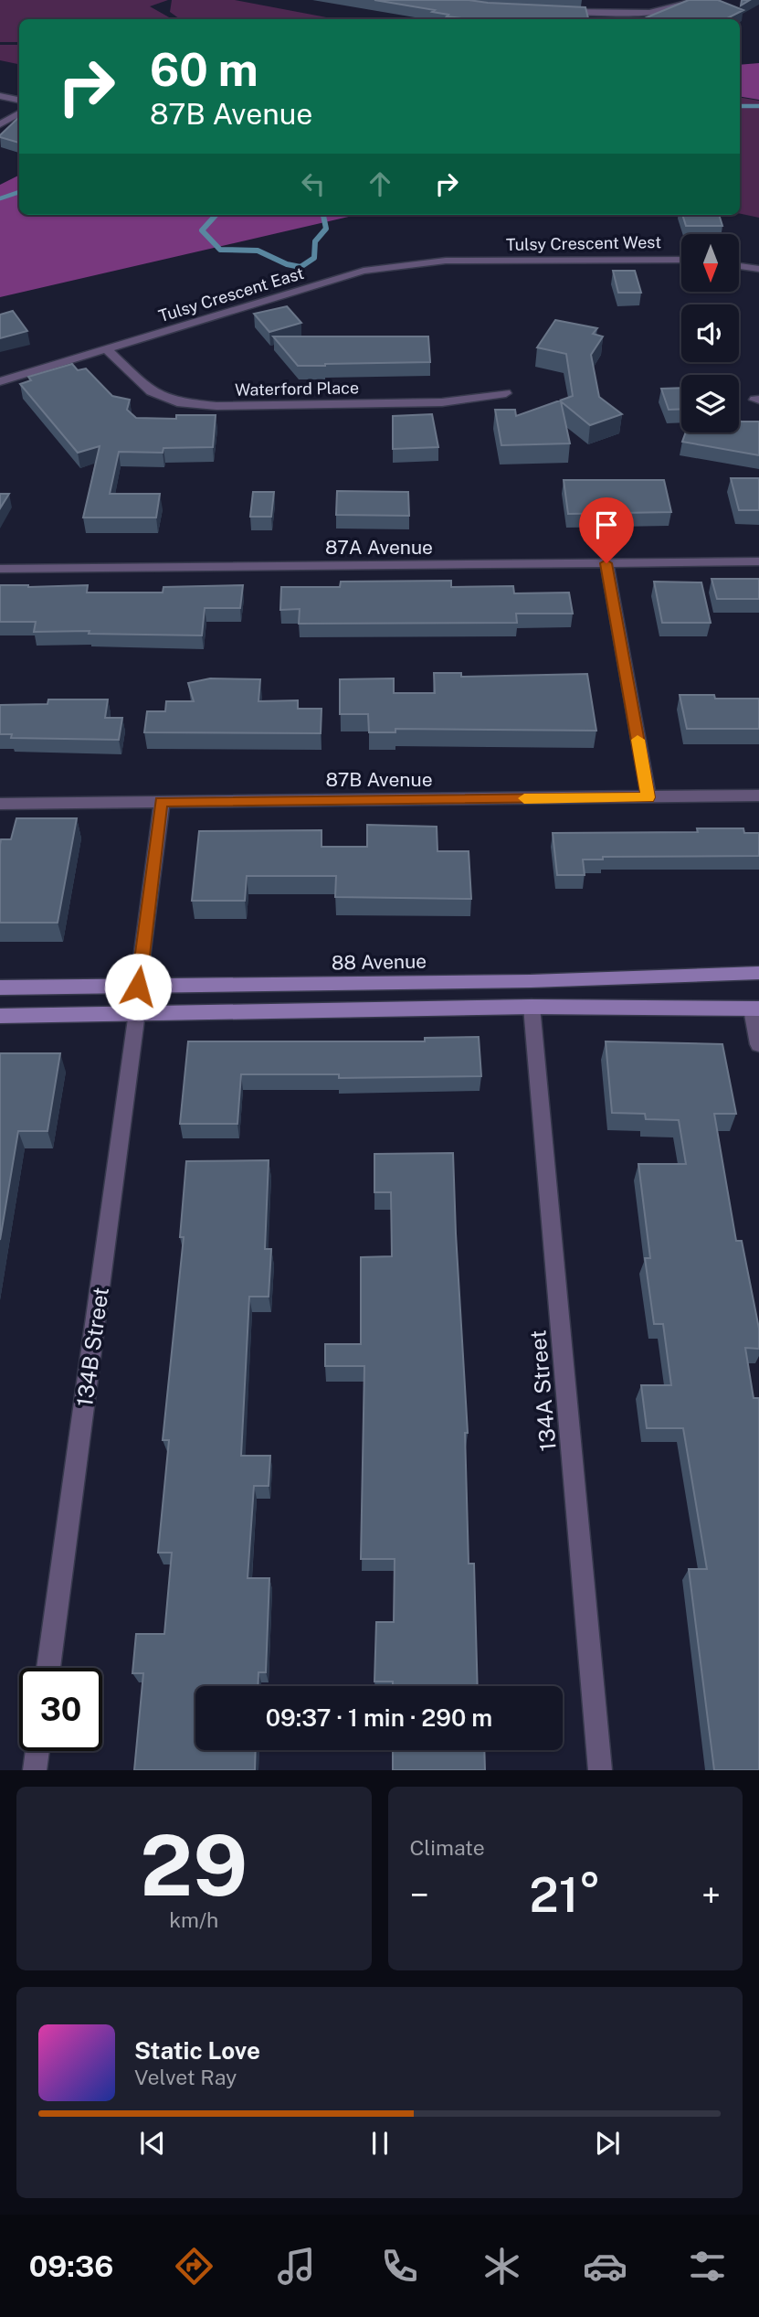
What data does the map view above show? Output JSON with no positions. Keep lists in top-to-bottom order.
{
  "streets": {
    "main road": ["88 Avenue"],
    "street": [
      "Tulsy Crescent West",
      "Tulsy Crescent East",
      "Waterford Place",
      "87A Avenue",
      "87B Avenue",
      "134B Street",
      "134A Street"
    ]
  },
  "crossings": [
    ["Tulsy Crescent West", "Tulsy Crescent East"],
    ["Tulsy Crescent East", "Waterford Place"]
  ],
  "north": "bottom",
  "page": {
    "turn": ["60 m", "87B Avenue"],
    "limit": "30",
    "trip": "09:37 · 1 min · 290 m",
    "tile": [
      ["29", "km/h"],
      "Climate"
    ],
    "heat": ["−", "21°", "+"],
    "song": ["Static Love", "Velvet Ray"],
    "tabs": "09:36"
  }
}
